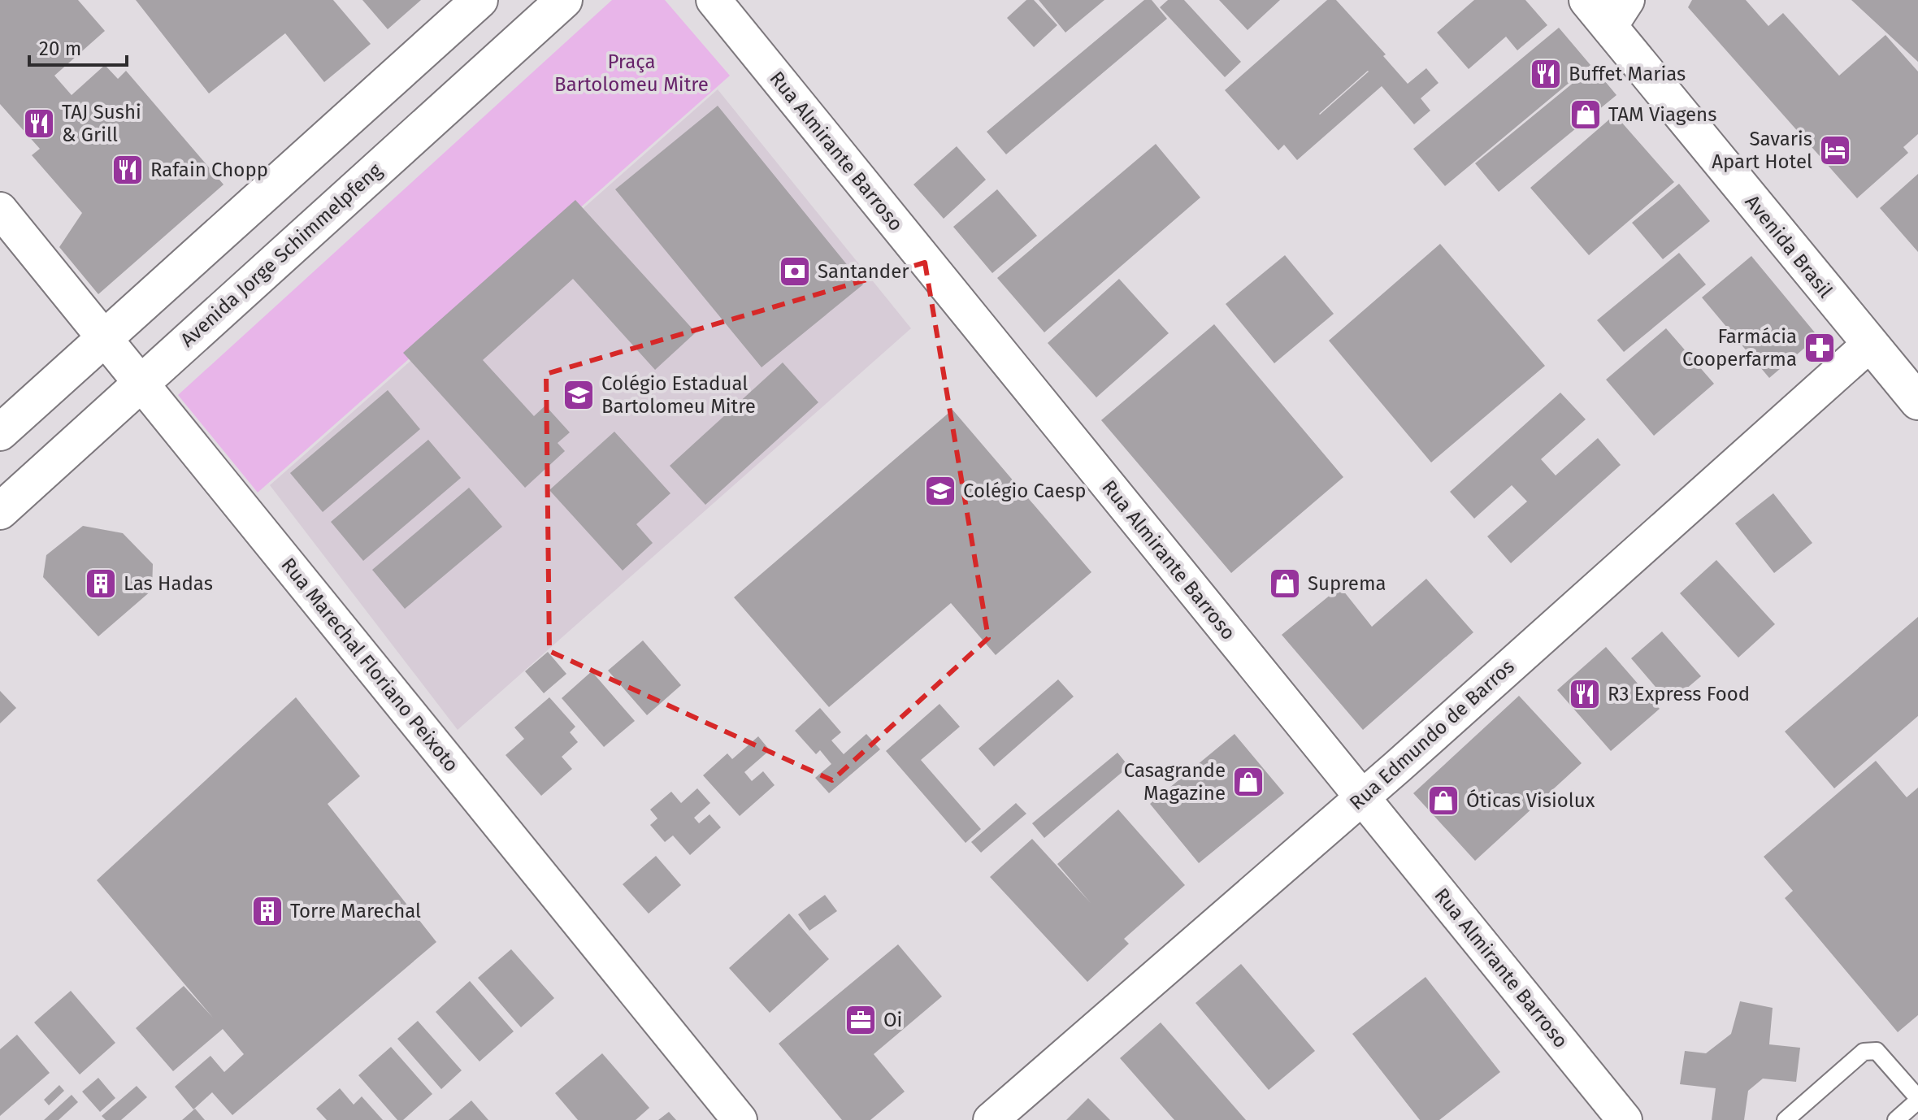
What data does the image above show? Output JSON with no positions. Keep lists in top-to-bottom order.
{
  "streets": {
    "main road": ["Avenida Brasil", "Avenida Jorge Schimmelpfeng"],
    "street": ["Rua Almirante Barroso", "Rua Marechal Floriano Peixoto", "Rua Edmundo de Barros"]
  },
  "crossings": [
    ["Rua Almirante Barroso", "Rua Edmundo de Barros"],
    ["Avenida Brasil", "Rua Edmundo de Barros"],
    ["Avenida Jorge Schimmelpfeng", "Rua Marechal Floriano Peixoto"]
  ],
  "parks": ["Praça Bartolomeu Mitre"],
  "places": {
    "restaurant": [
      "Buffet Marias",
      "TAJ Sushi & Grill",
      "Rafain Chopp",
      "R3 Express Food"
    ],
    "shop": [
      "TAM Viagens",
      "Suprema",
      "Casagrande Magazine",
      "Óticas Visiolux"
    ],
    "hotel": ["Savaris Apart Hotel"],
    "bank": ["Santander"],
    "pharmacy": ["Farmácia Cooperfarma"],
    "school or university": ["Colégio Estadual Bartolomeu Mitre", "Colégio Caesp"],
    "building": ["Las Hadas", "Torre Marechal"],
    "office": ["Oi"]
  },
  "scale_bar": "20 m"
}
